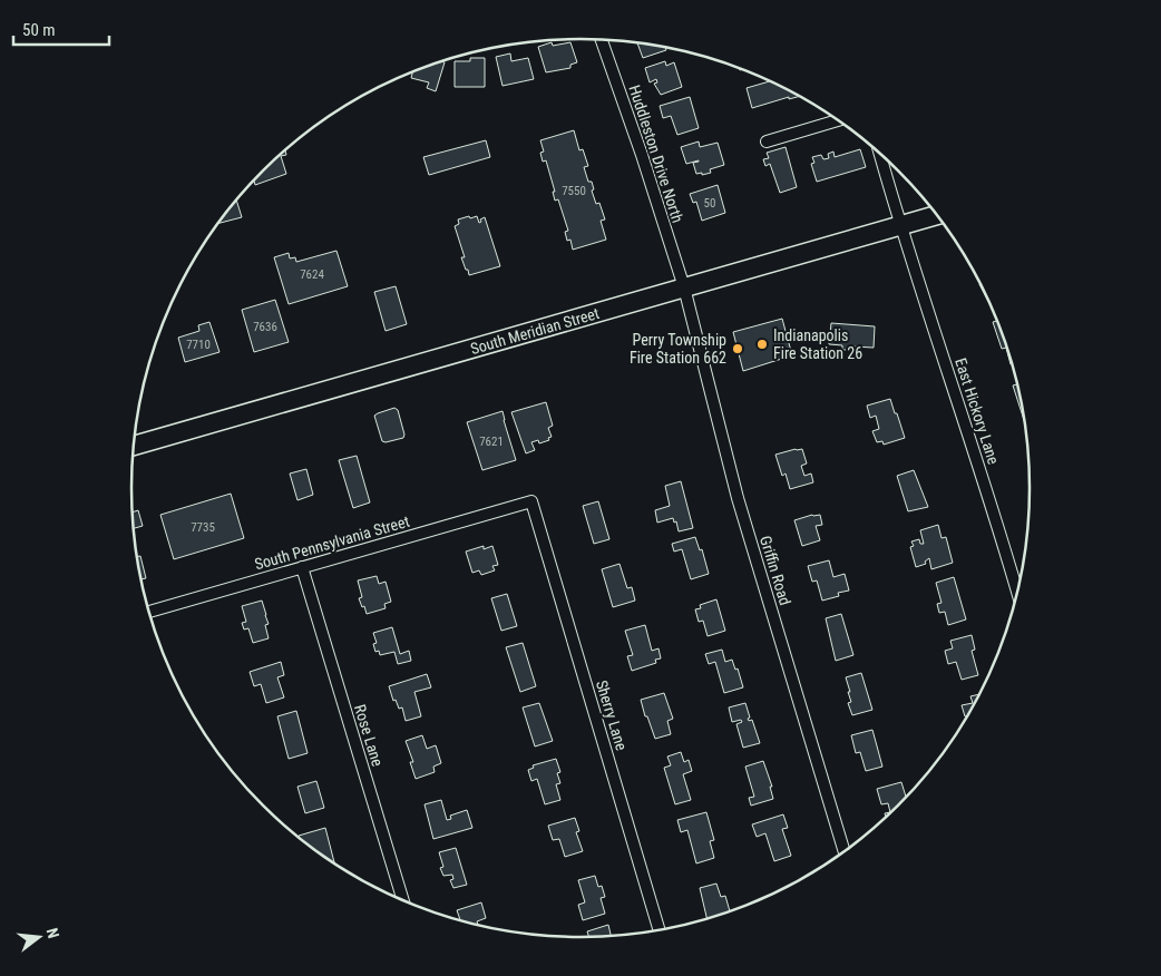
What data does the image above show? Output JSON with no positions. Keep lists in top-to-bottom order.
{
  "streets": {
    "main road": ["South Meridian Street"],
    "street": [
      "Huddleston Drive North",
      "East Hickory Lane",
      "South Pennsylvania Street",
      "Griffin Road",
      "Sherry Lane",
      "Rose Lane"
    ]
  },
  "crossings": [
    ["Huddleston Drive North", "South Meridian Street"],
    ["Huddleston Drive North", "Griffin Road"],
    ["South Meridian Street", "East Hickory Lane"],
    ["South Meridian Street", "Griffin Road"],
    ["South Pennsylvania Street", "Sherry Lane"],
    ["South Pennsylvania Street", "Rose Lane"]
  ],
  "places": ["Indianapolis Fire Station 26", "Perry Township Fire Station 662"],
  "house_numbers": [
    "7550",
    "50",
    "7624",
    "7636",
    "7710",
    "7621",
    "7735"
  ],
  "scale_bar": "50 m",
  "north": "right"
}
